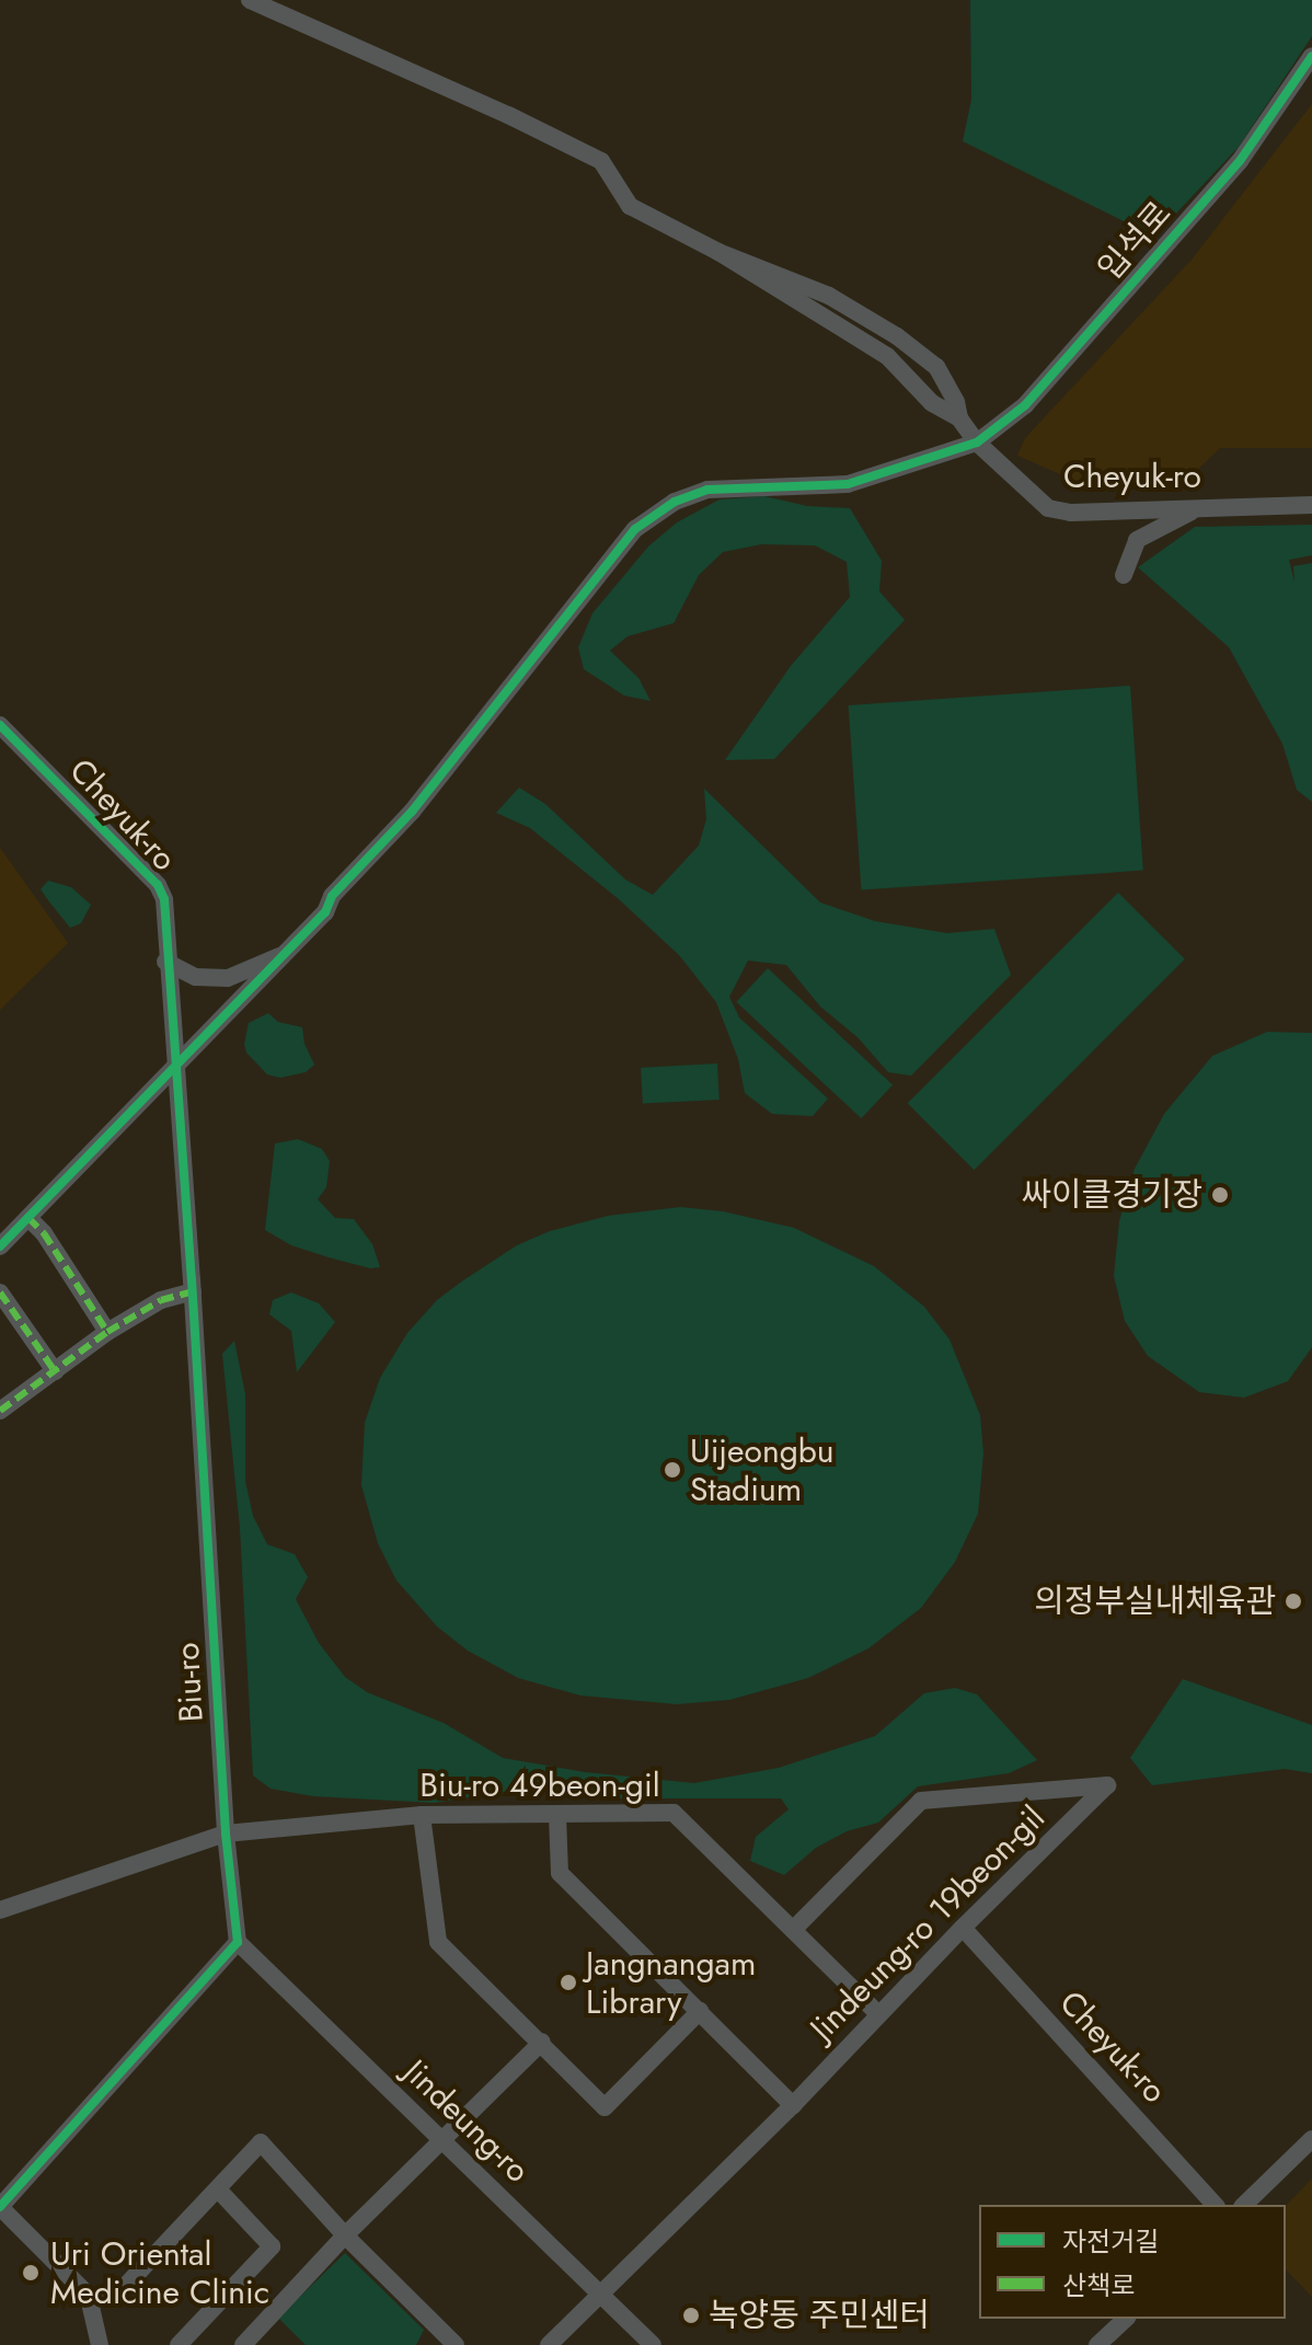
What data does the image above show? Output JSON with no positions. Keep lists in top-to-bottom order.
{
  "streets": {
    "street": [
      "입석로",
      "Cheyuk-ro",
      "Biu-ro",
      "Biu-ro 49beon-gil",
      "Jindeung-ro 19beon-gil",
      "Jindeung-ro"
    ]
  },
  "crossings": [
    ["입석로", "Cheyuk-ro"],
    ["입석로", "Biu-ro"],
    ["Cheyuk-ro", "Biu-ro"],
    ["Cheyuk-ro", "Jindeung-ro 19beon-gil"],
    ["Biu-ro", "Biu-ro 49beon-gil"],
    ["Biu-ro", "Jindeung-ro"],
    ["Biu-ro 49beon-gil", "Jindeung-ro 19beon-gil"],
    ["Jindeung-ro 19beon-gil", "Jindeung-ro"]
  ],
  "places": [
    "싸이클경기장",
    "Uijeongbu Stadium",
    "의정부실내체육관",
    "Jangnangam Library",
    "Uri Oriental Medicine Clinic",
    "녹양동 주민센터"
  ],
  "legend": ["자전거길", "산책로"]
}
